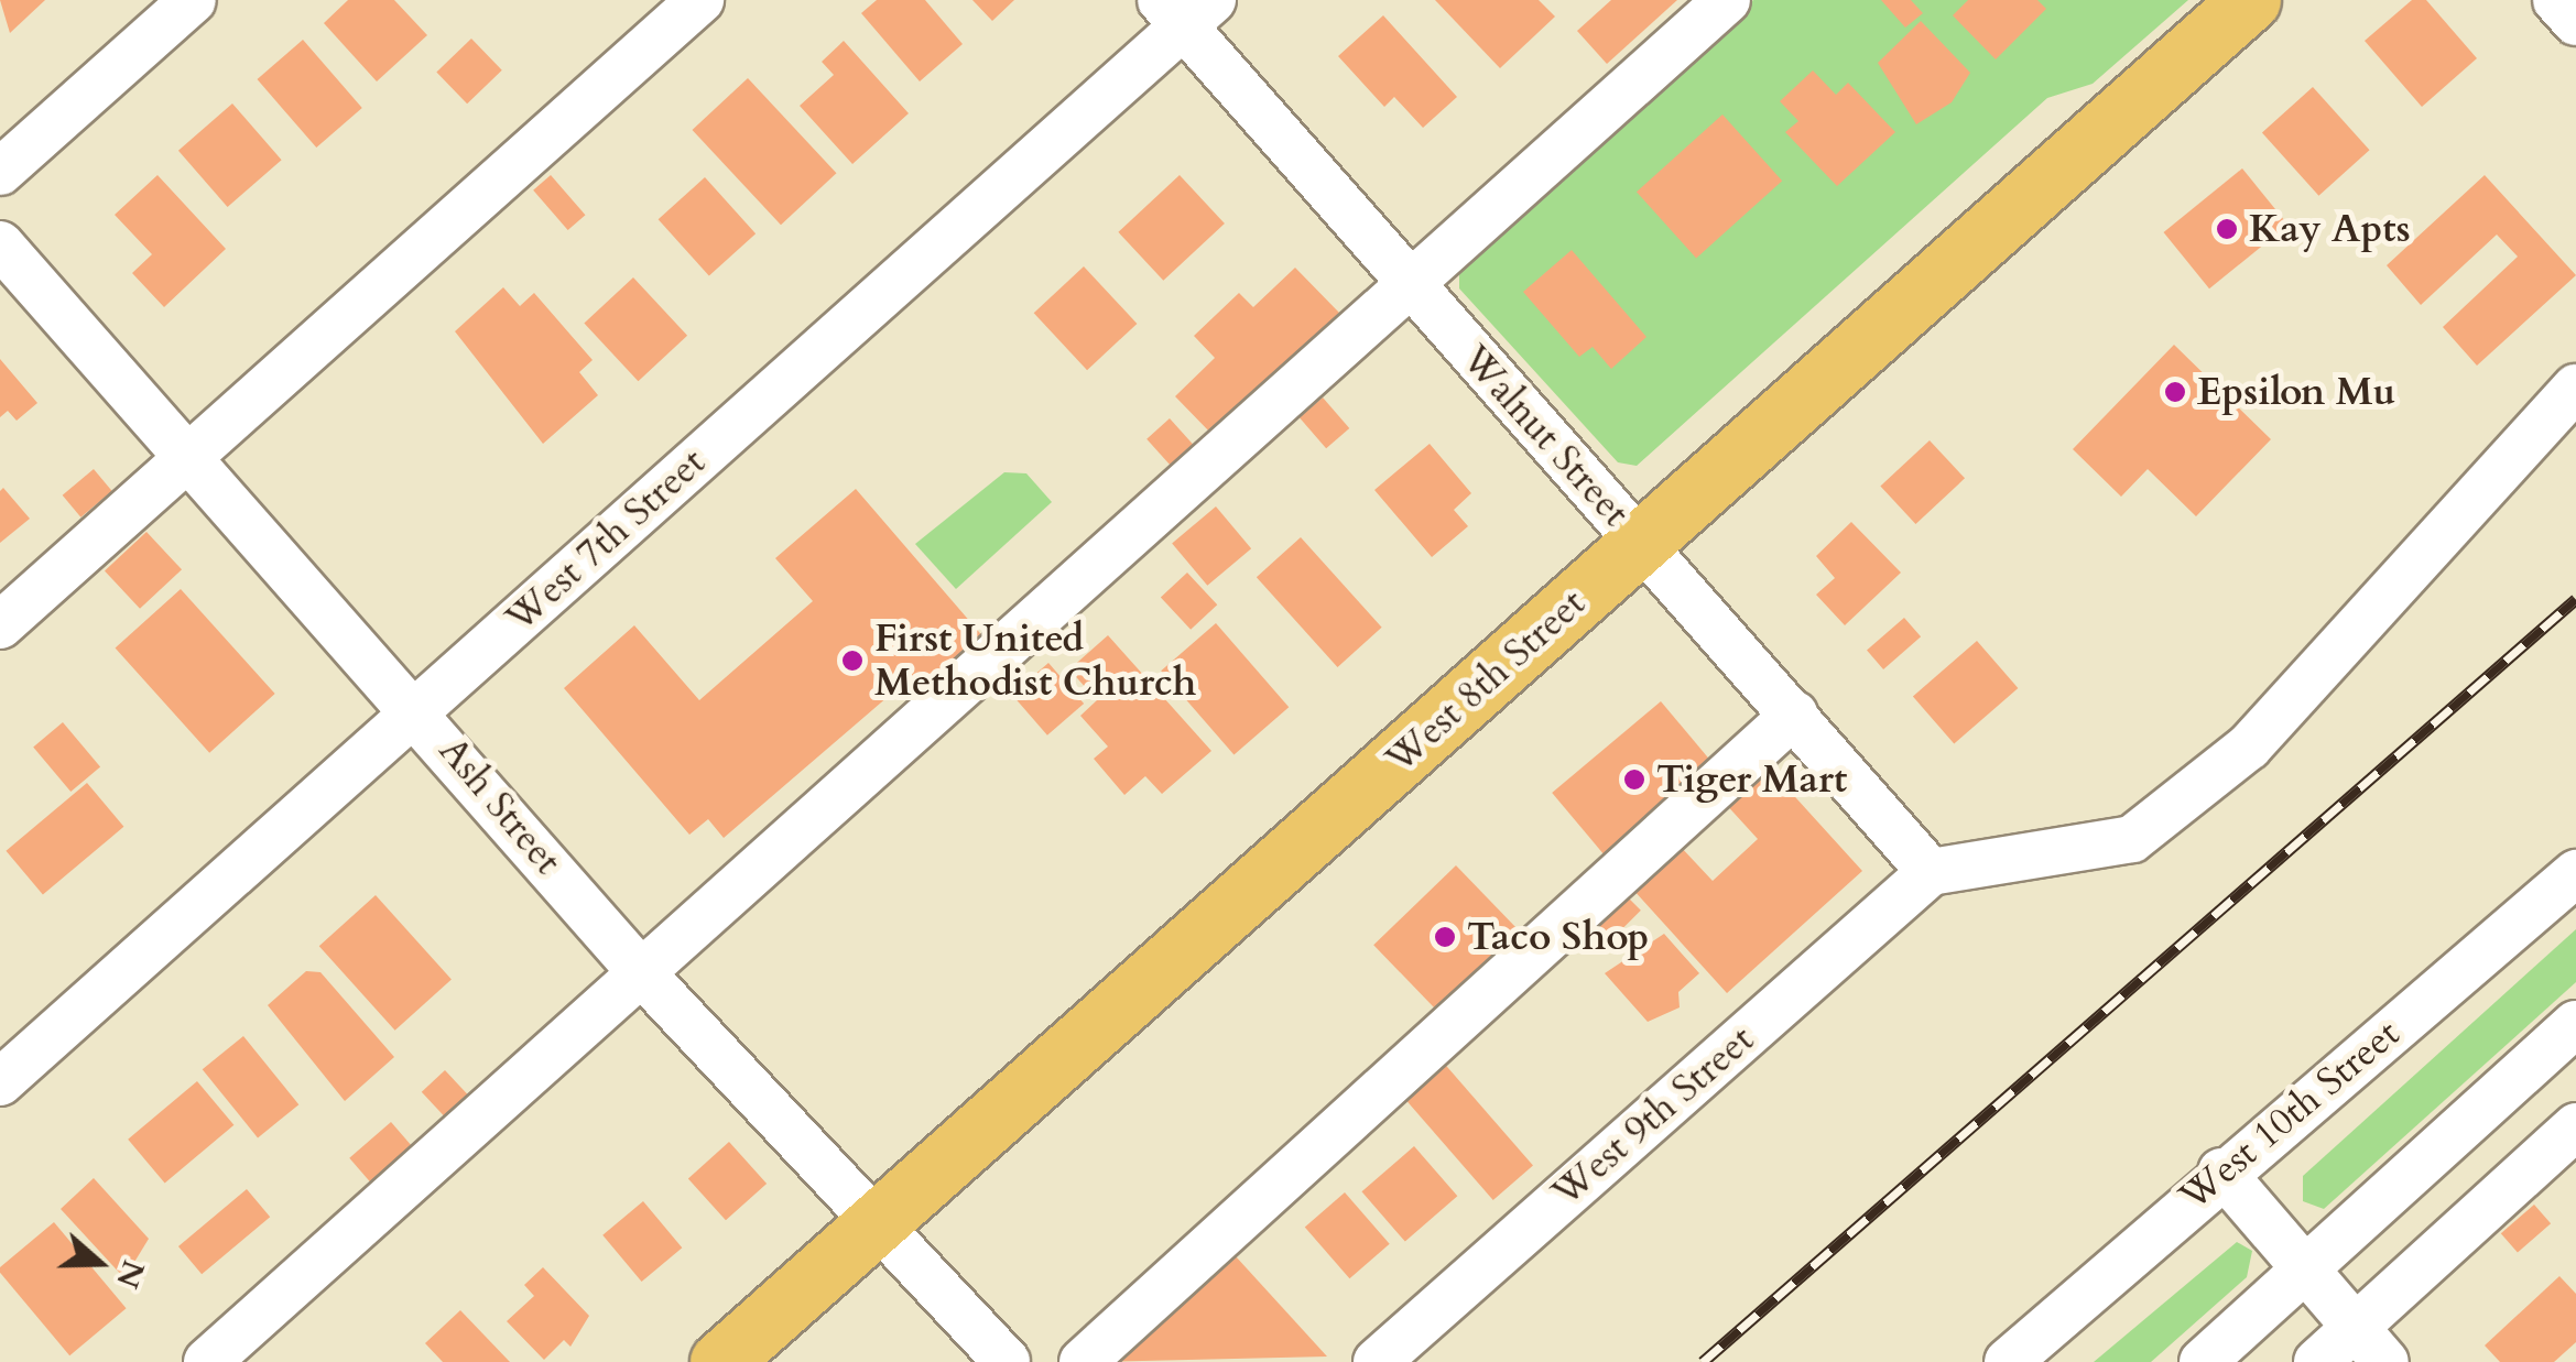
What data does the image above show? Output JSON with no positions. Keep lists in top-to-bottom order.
{
  "streets": {
    "main road": ["West 8th Street"],
    "street": [
      "Walnut Street",
      "West 7th Street",
      "Ash Street",
      "West 10th Street",
      "West 9th Street"
    ]
  },
  "crossings": [
    ["Walnut Street", "West 7th Street"],
    ["Walnut Street", "West 8th Street"],
    ["Walnut Street", "West 9th Street"],
    ["West 7th Street", "Ash Street"],
    ["West 8th Street", "Ash Street"]
  ],
  "places": [
    "Kay Apts",
    "Epsilon Mu",
    "First United Methodist Church",
    "Tiger Mart",
    "Taco Shop"
  ],
  "north": "right"
}
